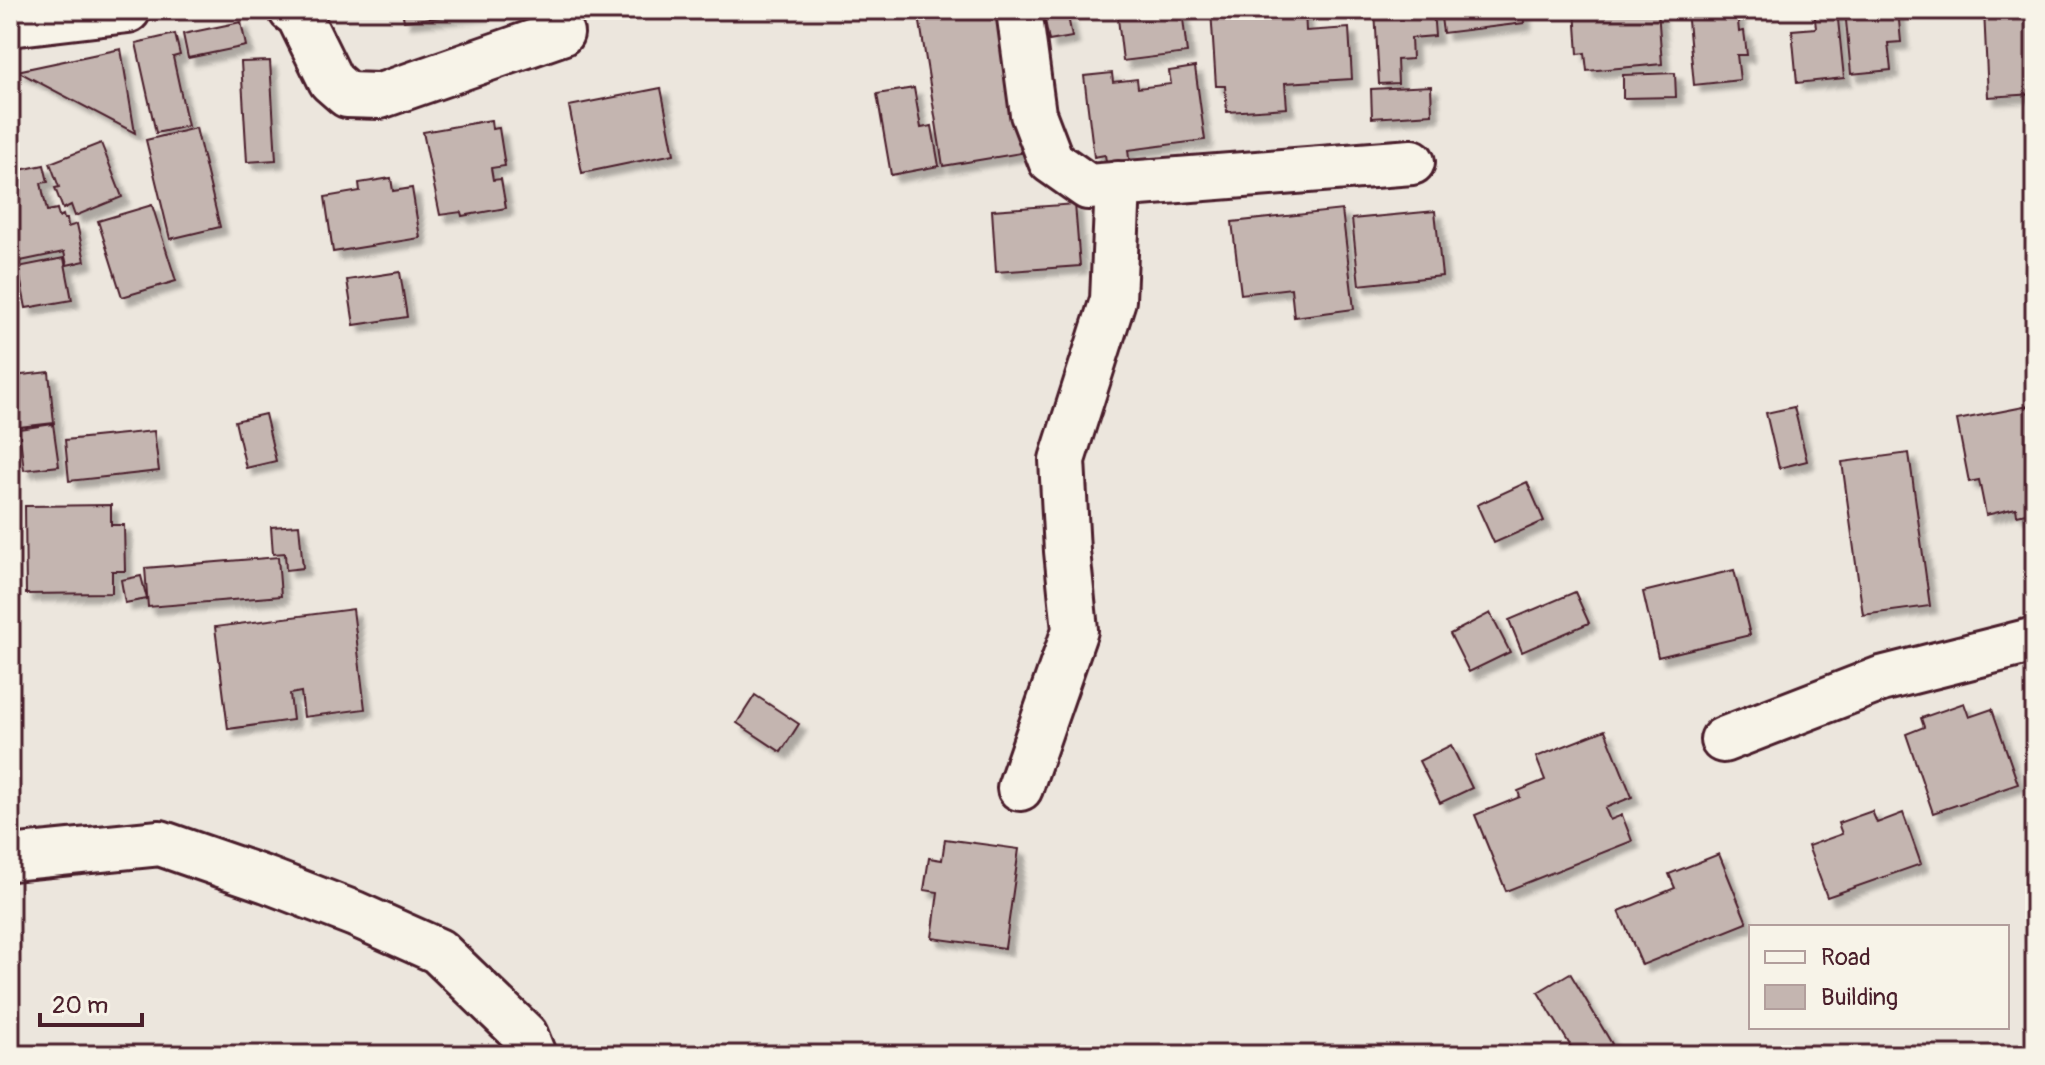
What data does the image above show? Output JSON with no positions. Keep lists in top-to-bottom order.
{
  "legend": ["Road", "Building"],
  "scale_bar": "20 m"
}
